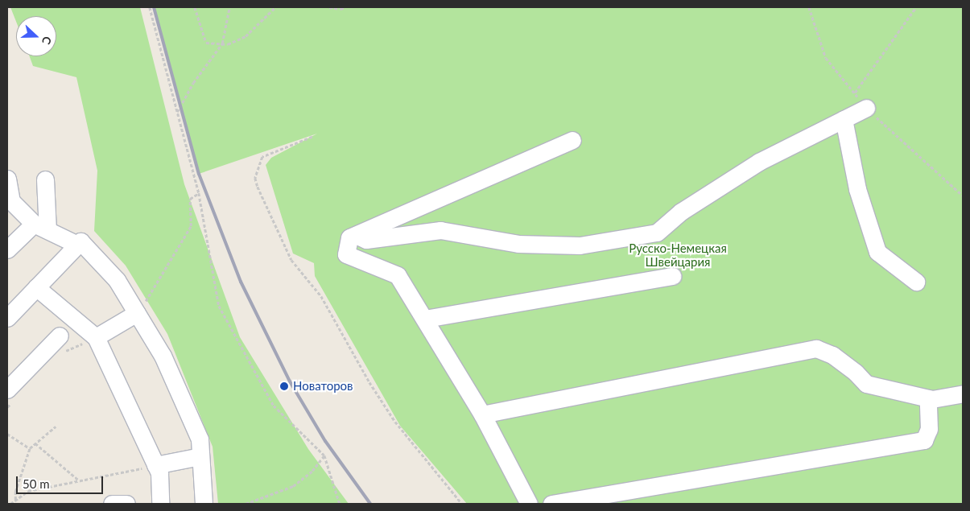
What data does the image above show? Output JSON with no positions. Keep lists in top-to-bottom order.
{
  "parks": ["Русско-Немецкая Швейцария"],
  "places": ["Новаторов"],
  "scale_bar": "50 m",
  "north": "right"
}
